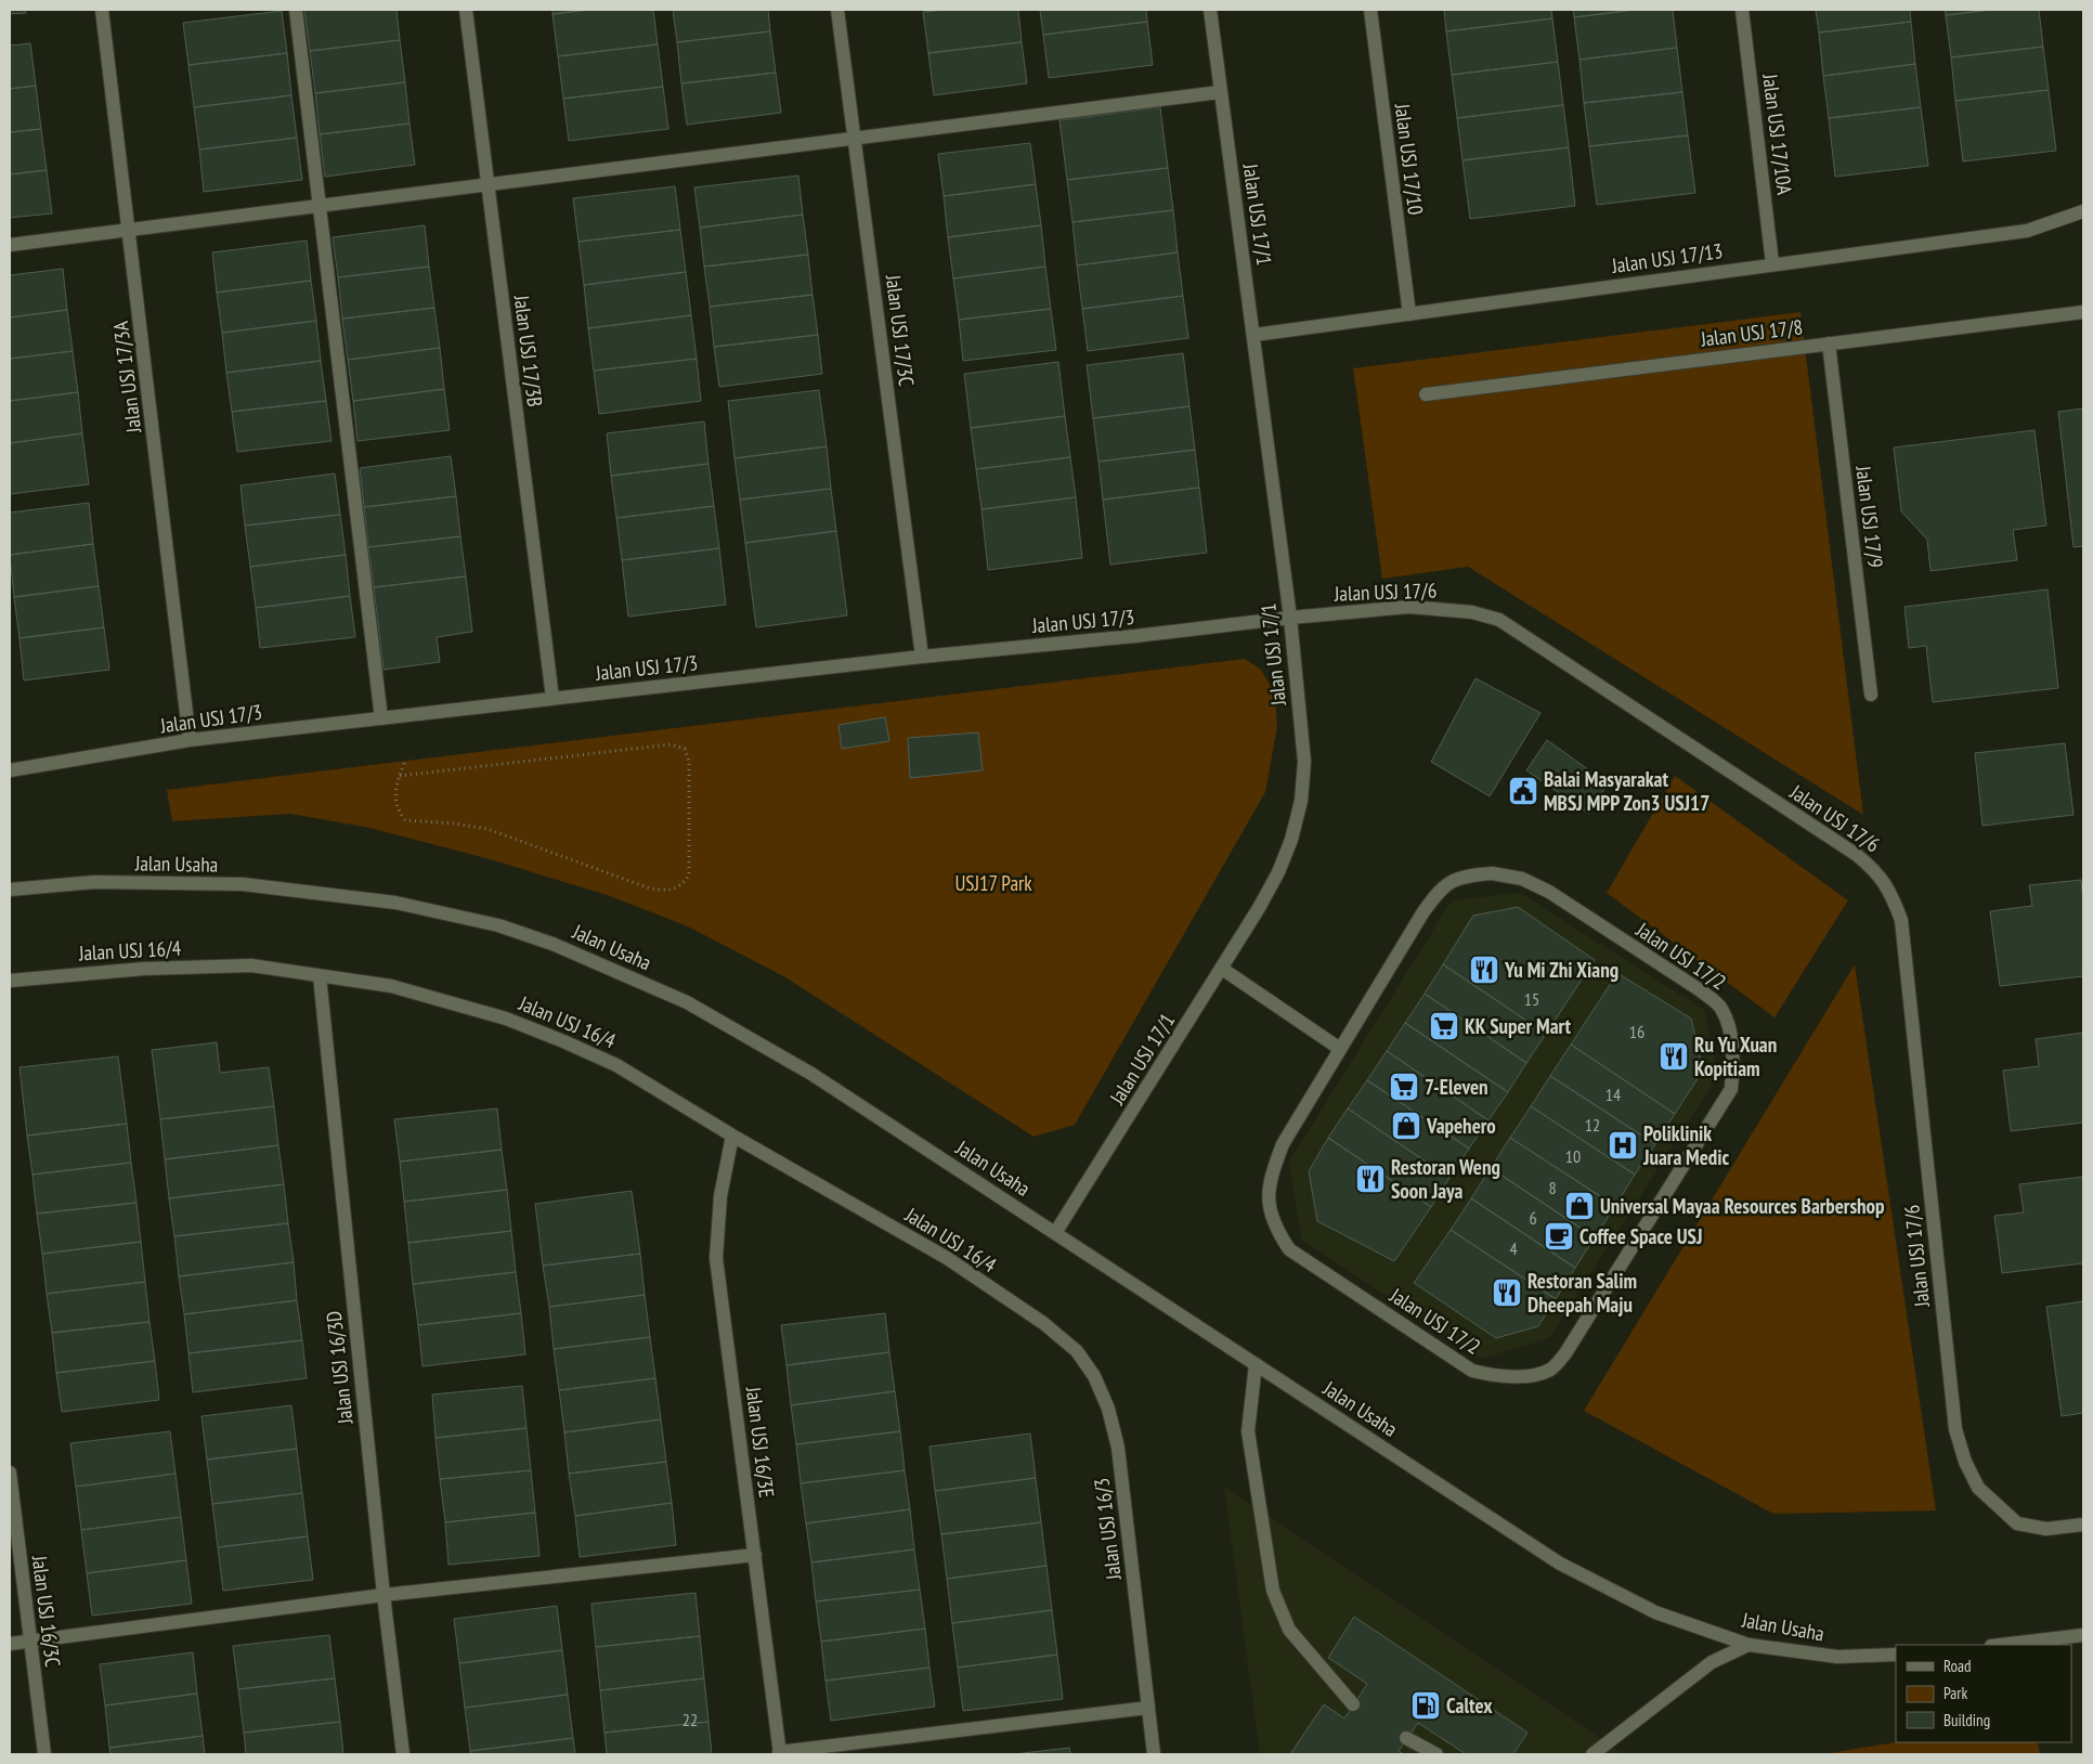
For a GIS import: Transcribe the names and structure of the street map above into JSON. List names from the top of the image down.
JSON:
{
  "streets": {
    "street": [
      "Jalan USJ 17/10A",
      "Jalan USJ 17/10",
      "Jalan USJ 17/1",
      "Jalan USJ 17/13",
      "Jalan USJ 17/3C",
      "Jalan USJ 17/8",
      "Jalan USJ 17/3B",
      "Jalan USJ 17/3A",
      "Jalan USJ 17/9",
      "Jalan USJ 17/6",
      "Jalan USJ 17/3",
      "Jalan Usaha",
      "Jalan USJ 16/4",
      "Jalan USJ 17/2",
      "Jalan USJ 16/3D",
      "Jalan USJ 16/3E",
      "Jalan USJ 16/3",
      "Jalan USJ 16/3C"
    ]
  },
  "crossings": [
    ["Jalan USJ 17/10A", "Jalan USJ 17/13"],
    ["Jalan USJ 17/10", "Jalan USJ 17/13"],
    ["Jalan USJ 17/1", "Jalan USJ 17/13"],
    ["Jalan USJ 17/1", "Jalan USJ 17/6"],
    ["Jalan USJ 17/1", "Jalan USJ 17/3"],
    ["Jalan USJ 17/1", "Jalan Usaha"],
    ["Jalan USJ 17/3C", "Jalan USJ 17/3"],
    ["Jalan USJ 17/8", "Jalan USJ 17/9"],
    ["Jalan USJ 17/3B", "Jalan USJ 17/3"],
    ["Jalan USJ 17/3A", "Jalan USJ 17/3"],
    ["Jalan USJ 17/6", "Jalan USJ 17/3"],
    ["Jalan USJ 16/4", "Jalan USJ 16/3D"],
    ["Jalan USJ 16/4", "Jalan USJ 16/3E"],
    ["Jalan USJ 16/4", "Jalan USJ 16/3"]
  ],
  "parks": ["USJ17 Park"],
  "places": {
    "public building": ["Balai Masyarakat MBSJ MPP Zon3 USJ17"],
    "restaurant": [
      "Yu Mi Zhi Xiang",
      "Ru Yu Xuan Kopitiam",
      "Restoran Weng Soon Jaya",
      "Restoran Salim Dheepah Maju"
    ],
    "supermarket": ["KK Super Mart", "7-Eleven"],
    "shop": ["Vapehero", "Universal Mayaa Resources Barbershop"],
    "hospital": ["Poliklinik Juara Medic"],
    "cafe": ["Coffee Space USJ"],
    "fuel station": ["Caltex"]
  },
  "house_numbers": [
    "15",
    "16",
    "14",
    "12",
    "10",
    "8",
    "6",
    "4",
    "22"
  ],
  "legend": ["Road", "Park", "Building"]
}
